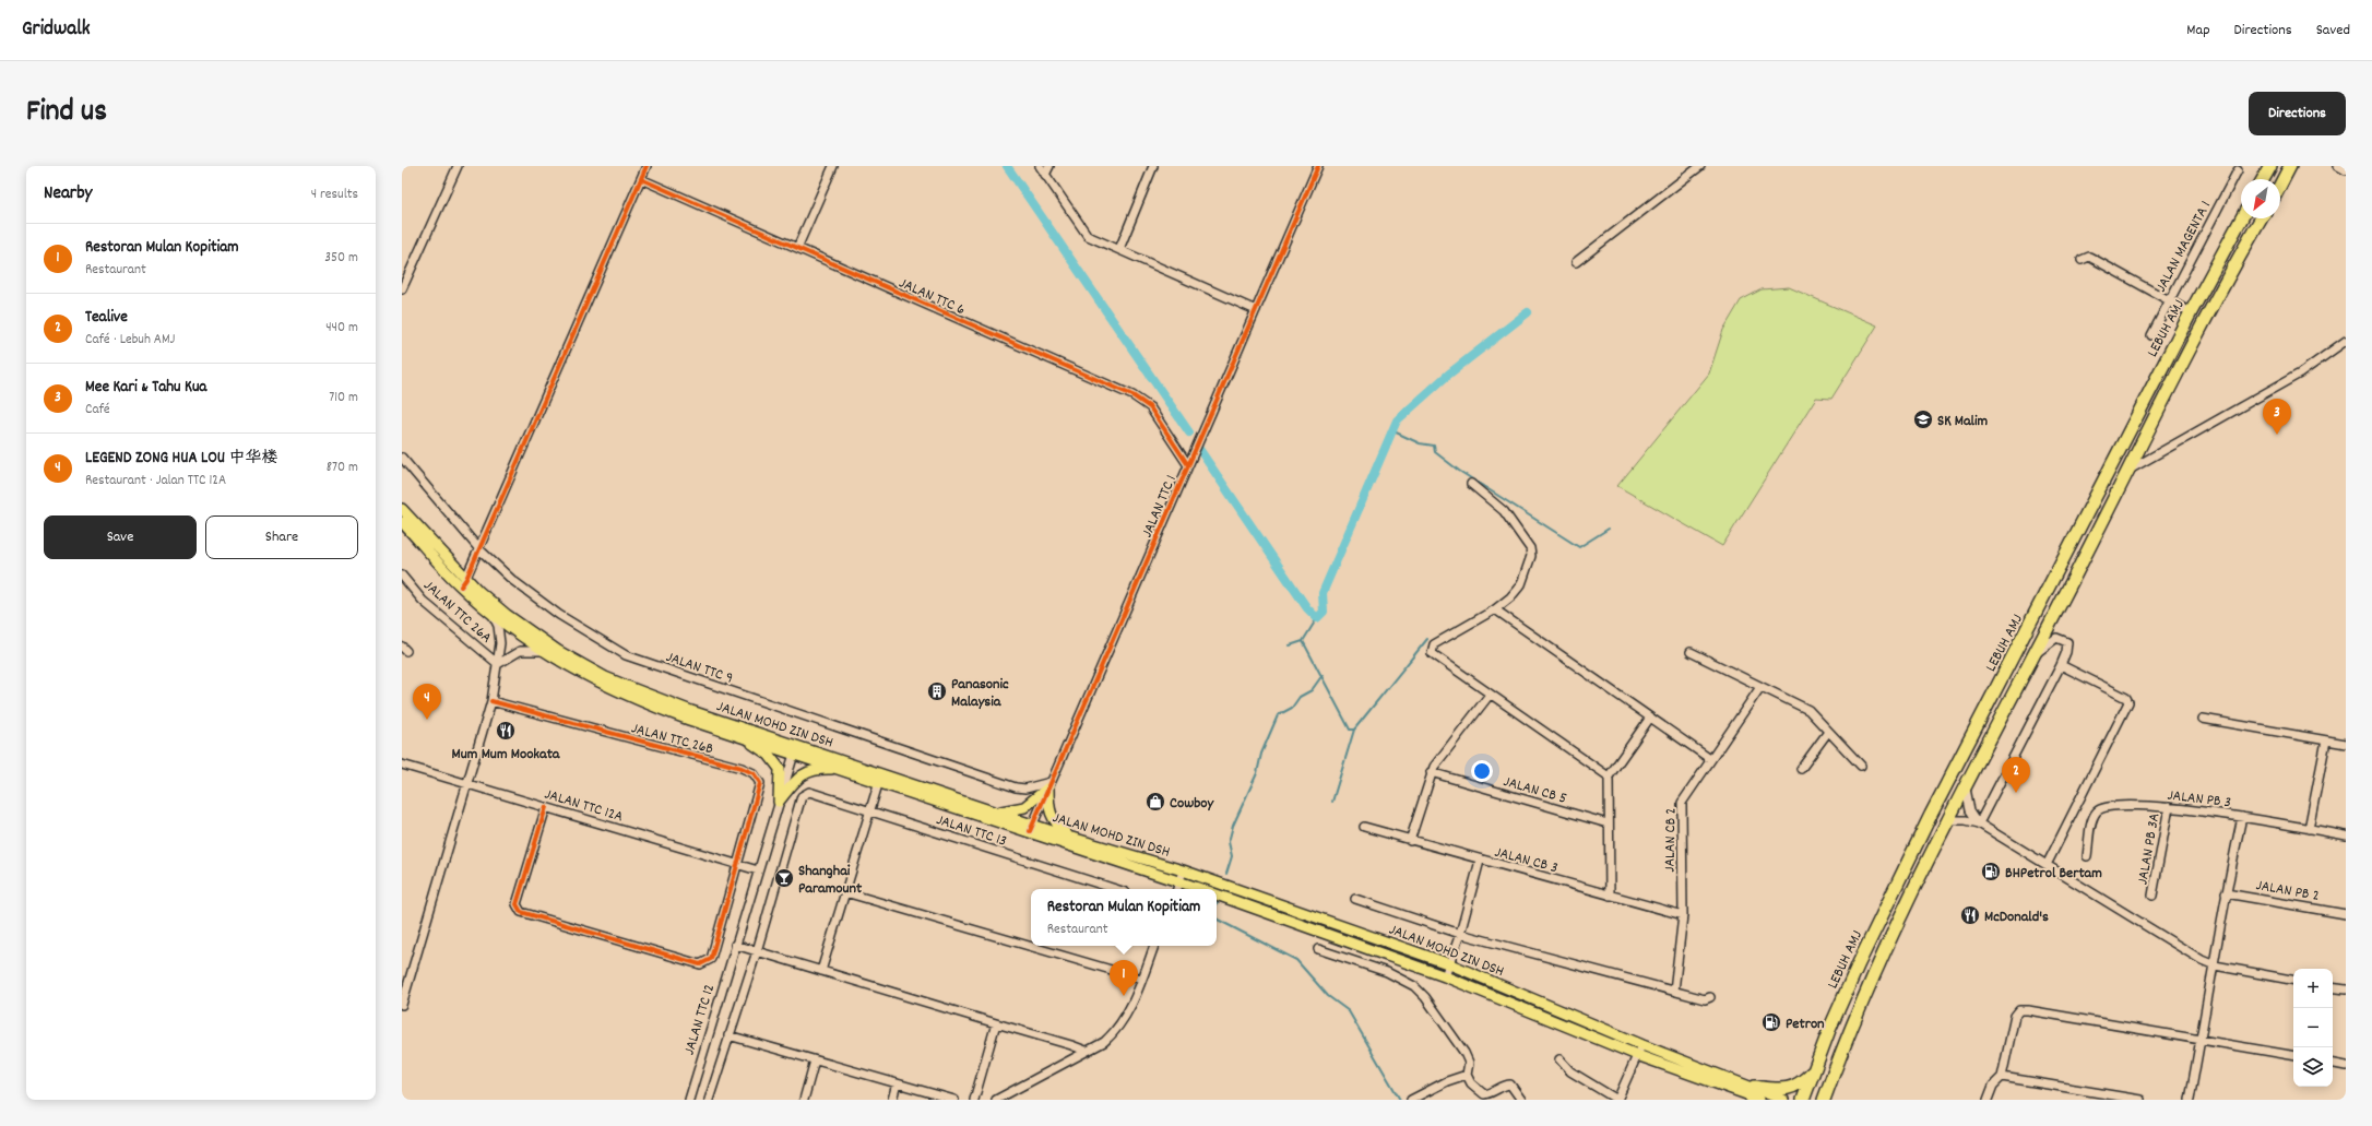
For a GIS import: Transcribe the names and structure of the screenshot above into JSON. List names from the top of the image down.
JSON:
{
  "streets": {
    "highway": ["LEBUH AMJ"],
    "main road": ["JALAN MOHD ZIN DSH"],
    "street": [
      "JALAN MAGENTA 1",
      "JALAN TTC 6",
      "JALAN TTC 1",
      "JALAN TTC 26A",
      "JALAN TTC 9",
      "JALAN TTC 26B",
      "JALAN CB 5",
      "JALAN PB 3",
      "JALAN TTC 12A",
      "JALAN TTC 13",
      "JALAN CB 2",
      "JALAN PB 3A",
      "JALAN CB 3",
      "JALAN PB 2",
      "JALAN TTC 12"
    ]
  },
  "crossings": [
    ["JALAN TTC 6", "JALAN TTC 1"],
    ["JALAN TTC 1", "JALAN TTC 9"],
    ["JALAN TTC 1", "JALAN MOHD ZIN DSH"],
    ["JALAN MOHD ZIN DSH", "JALAN TTC 12"],
    ["JALAN TTC 26B", "JALAN TTC 12A"],
    ["JALAN PB 3", "JALAN PB 3A"],
    ["JALAN TTC 12A", "JALAN TTC 12"],
    ["JALAN CB 2", "JALAN CB 3"]
  ],
  "places": {
    "school or university": ["SK Malim"],
    "building": ["Panasonic Malaysia"],
    "restaurant": ["Mum Mum Mookata", "McDonald's"],
    "shop": ["Cowboy"],
    "fuel station": ["BHPetrol Bertam", "Petron"],
    "bar": ["Shanghai Paramount"]
  },
  "north": "bottom left",
  "page": {
    "header": "Gridwalk",
    "nav": ["Map", "Directions", "Saved"],
    "title": "Find us",
    "buttons": [
      "Directions",
      ["Save", "Share"]
    ],
    "heading": ["Nearby", "4 results"],
    "list": [
      {
        "mark": "1",
        "name": "Restoran Mulan Kopitiam",
        "note": "Restaurant",
        "value": "350 m"
      },
      {
        "mark": "2",
        "name": "Tealive",
        "note": "Café · Lebuh AMJ",
        "value": "440 m"
      },
      {
        "mark": "3",
        "name": "Mee Kari & Tahu Kua",
        "note": "Café",
        "value": "710 m"
      },
      {
        "mark": "4",
        "name": "LEGEND ZONG HUA LOU 中华楼",
        "note": "Restaurant · Jalan TTC 12A",
        "value": "870 m"
      }
    ],
    "pins": [
      "3",
      "4",
      "2",
      "1"
    ],
    "popup": ["Restoran Mulan Kopitiam", "Restaurant"],
    "map_buttons": ["+", "−"]
  }
}
